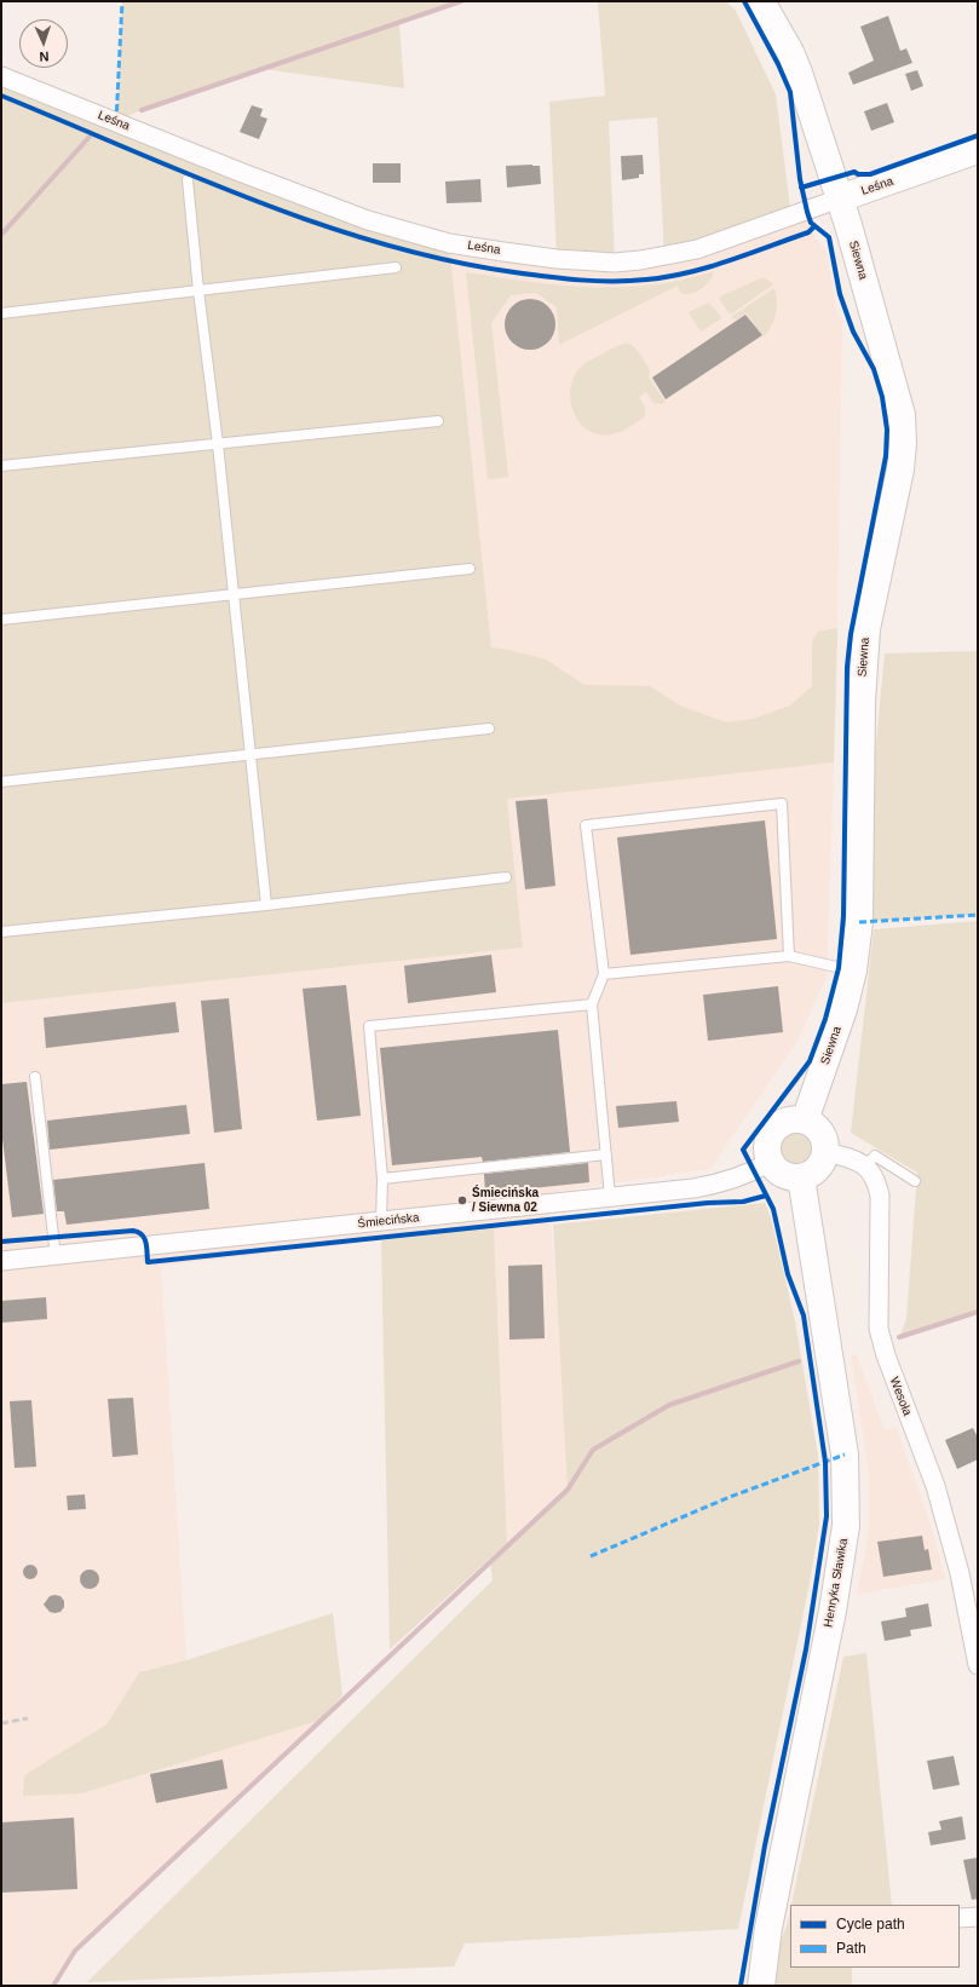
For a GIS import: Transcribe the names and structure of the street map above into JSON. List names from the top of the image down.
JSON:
{
  "streets": {
    "main road": ["Leśna", "Siewna", "Henryka Sławika"],
    "street": ["Śmiecińska", "Wesoła"]
  },
  "crossings": [
    ["Leśna", "Siewna"],
    ["Siewna", "Śmiecińska"],
    ["Siewna", "Henryka Sławika"],
    ["Śmiecińska", "Henryka Sławika"]
  ],
  "places": ["Śmiecińska / Siewna 02"],
  "legend": ["Cycle path", "Path"],
  "north": "bottom"
}
